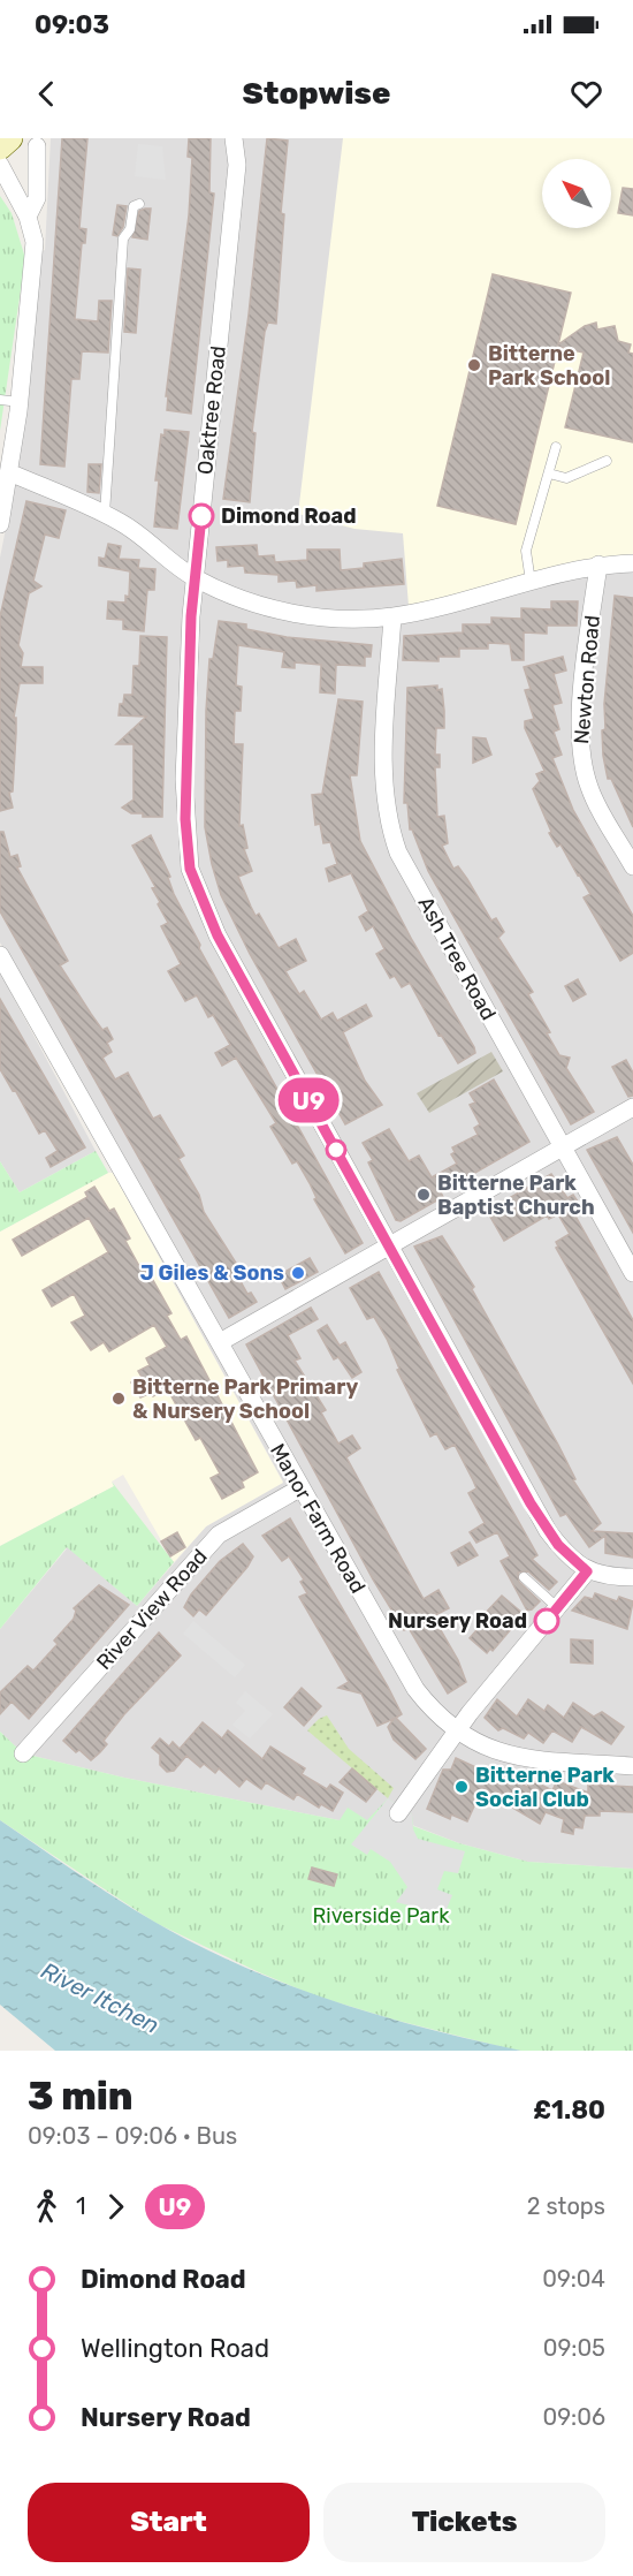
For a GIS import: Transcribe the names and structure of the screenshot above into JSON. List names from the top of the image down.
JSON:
{
  "streets": {
    "street": [
      "Oaktree Road",
      "Newton Road",
      "Ash Tree Road",
      "Manor Farm Road",
      "River View Road"
    ]
  },
  "crossings": [
    ["Manor Farm Road", "River View Road"]
  ],
  "water": ["River Itchen"],
  "parks": ["Riverside Park"],
  "places": [
    "Bitterne Park School",
    "Dimond Road",
    "Bitterne Park Baptist Church",
    "J Giles & Sons",
    "Bitterne Park Primary & Nursery School",
    "Nursery Road",
    "Bitterne Park Social Club"
  ],
  "lines": ["bus line U9"],
  "north": "top left",
  "page": {
    "status": "09:03",
    "header": "Stopwise",
    "on_map": "U9",
    "heading": ["3 min", "09:03 – 09:06 · Bus", "£1.80"],
    "legs": ["1", "U9", "2 stops"],
    "list": [
      {
        "name": "Dimond Road",
        "value": "09:04"
      },
      {
        "name": "Wellington Road",
        "value": "09:05"
      },
      {
        "name": "Nursery Road",
        "value": "09:06"
      }
    ],
    "buttons": ["Start", "Tickets"]
  }
}
